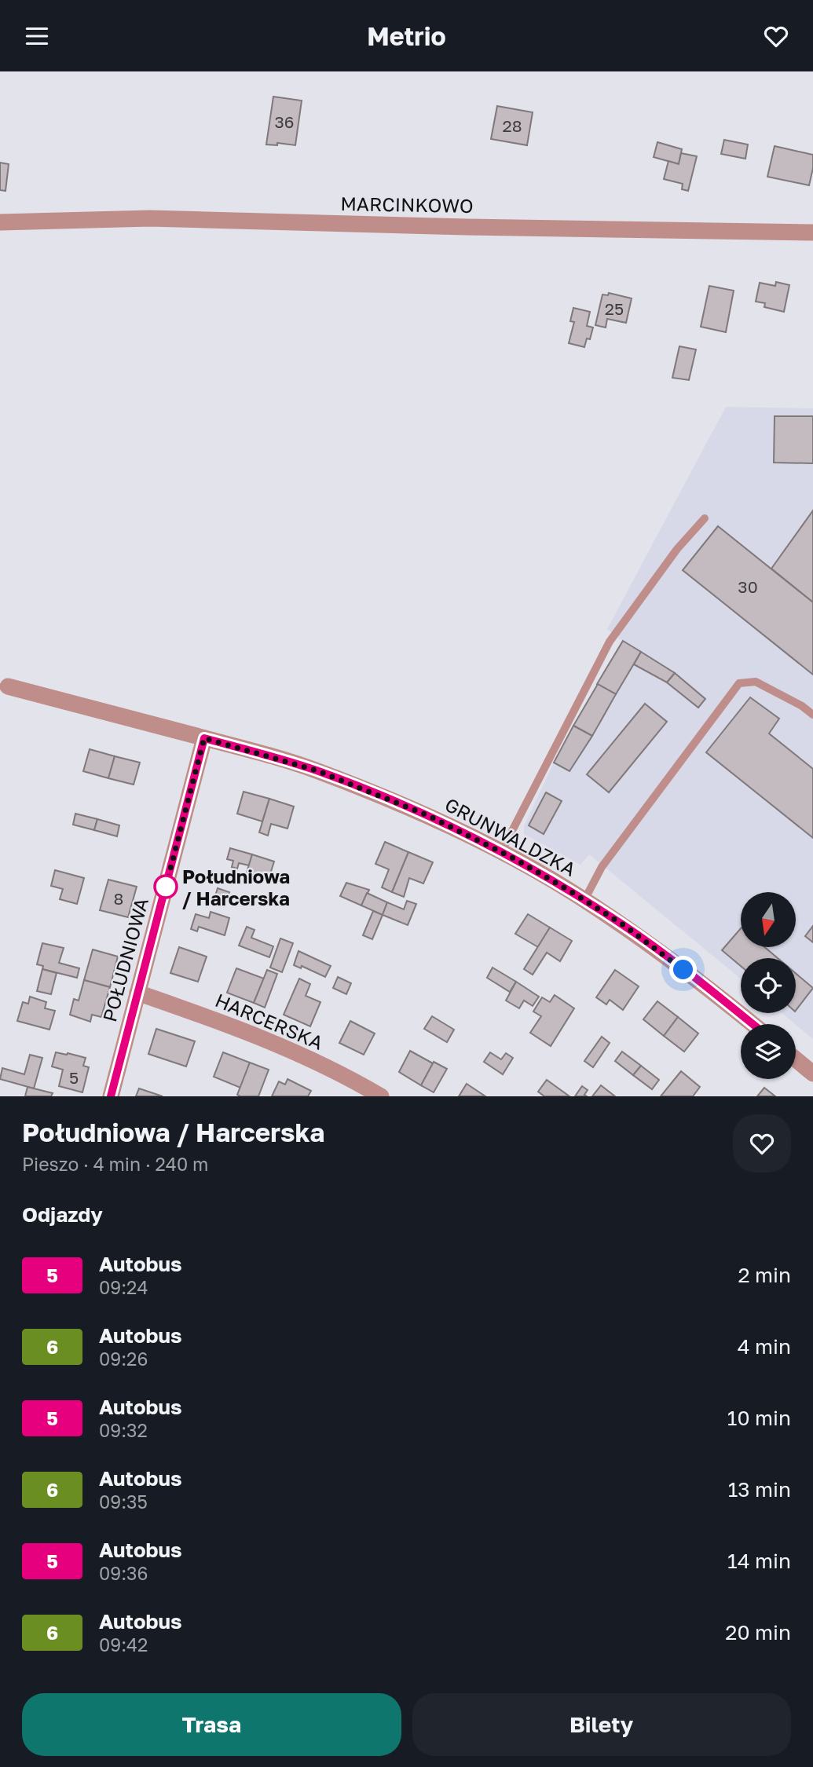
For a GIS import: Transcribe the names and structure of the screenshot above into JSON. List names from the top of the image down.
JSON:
{
  "streets": {
    "street": [
      "MARCINKOWO",
      "GRUNWALDZKA",
      "POŁUDNIOWA",
      "HARCERSKA"
    ]
  },
  "crossings": [
    ["GRUNWALDZKA", "POŁUDNIOWA"],
    ["POŁUDNIOWA", "HARCERSKA"]
  ],
  "places": ["Południowa / Harcerska"],
  "lines": ["bus line 5"],
  "house_numbers": [
    "36",
    "28",
    "25",
    "30",
    "8",
    "5"
  ],
  "north": "bottom",
  "page": {
    "header": "Metrio",
    "heading": [
      ["Południowa / Harcerska", "Pieszo · 4 min · 240 m"],
      "Odjazdy"
    ],
    "list": [
      {
        "mark": "5",
        "name": "Autobus",
        "note": "09:24",
        "value": "2 min"
      },
      {
        "mark": "6",
        "name": "Autobus",
        "note": "09:26",
        "value": "4 min"
      },
      {
        "mark": "5",
        "name": "Autobus",
        "note": "09:32",
        "value": "10 min"
      },
      {
        "mark": "6",
        "name": "Autobus",
        "note": "09:35",
        "value": "13 min"
      },
      {
        "mark": "5",
        "name": "Autobus",
        "note": "09:36",
        "value": "14 min"
      },
      {
        "mark": "6",
        "name": "Autobus",
        "note": "09:42",
        "value": "20 min"
      }
    ],
    "buttons": ["Trasa", "Bilety"]
  }
}
